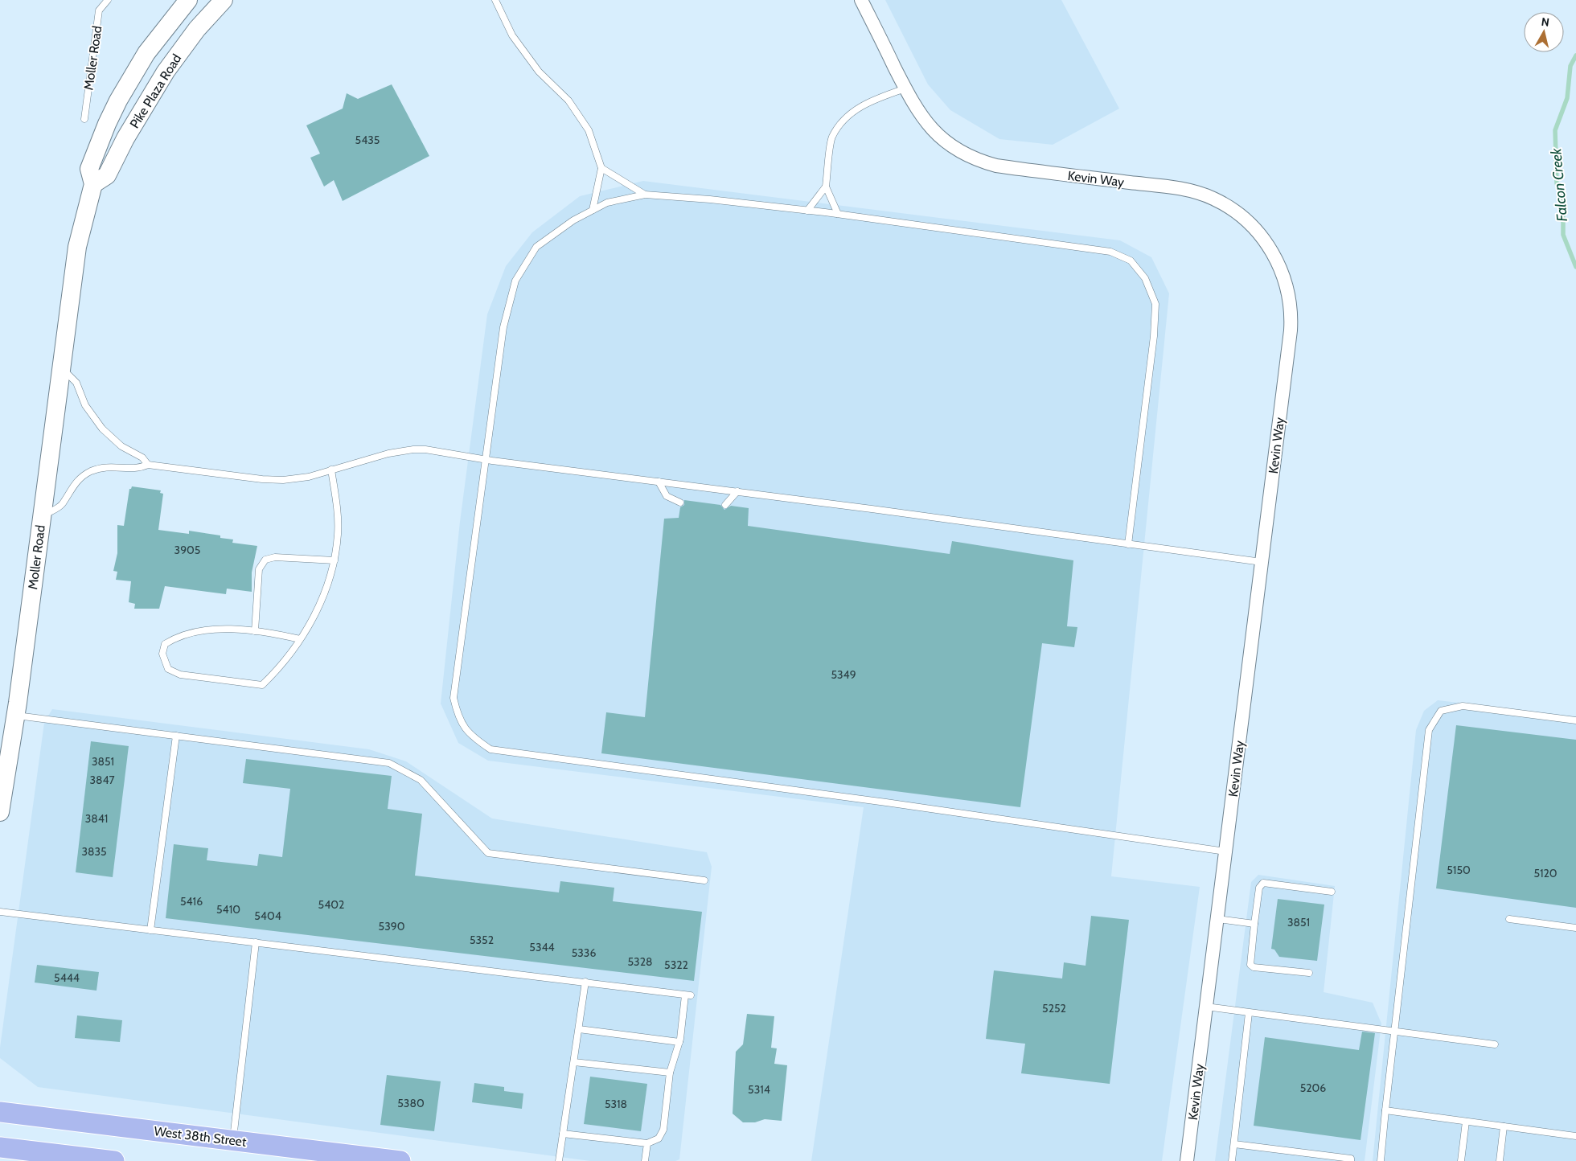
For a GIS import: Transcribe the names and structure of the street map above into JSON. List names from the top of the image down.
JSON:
{
  "streets": {
    "main road": ["Moller Road", "Pike Plaza Road", "West 38th Street"],
    "street": ["Kevin Way"]
  },
  "crossings": [
    ["Moller Road", "Pike Plaza Road"]
  ],
  "water": ["Falcon Creek"],
  "house_numbers": [
    "5435",
    "3905",
    "5349",
    "3851",
    "3847",
    "3841",
    "3835",
    "5150",
    "5120",
    "5416",
    "5402",
    "5410",
    "5404",
    "3851",
    "5390",
    "5352",
    "5344",
    "5336",
    "5328",
    "5322",
    "5444",
    "5252",
    "5206",
    "5314",
    "5380",
    "5318"
  ],
  "north": "top"
}
